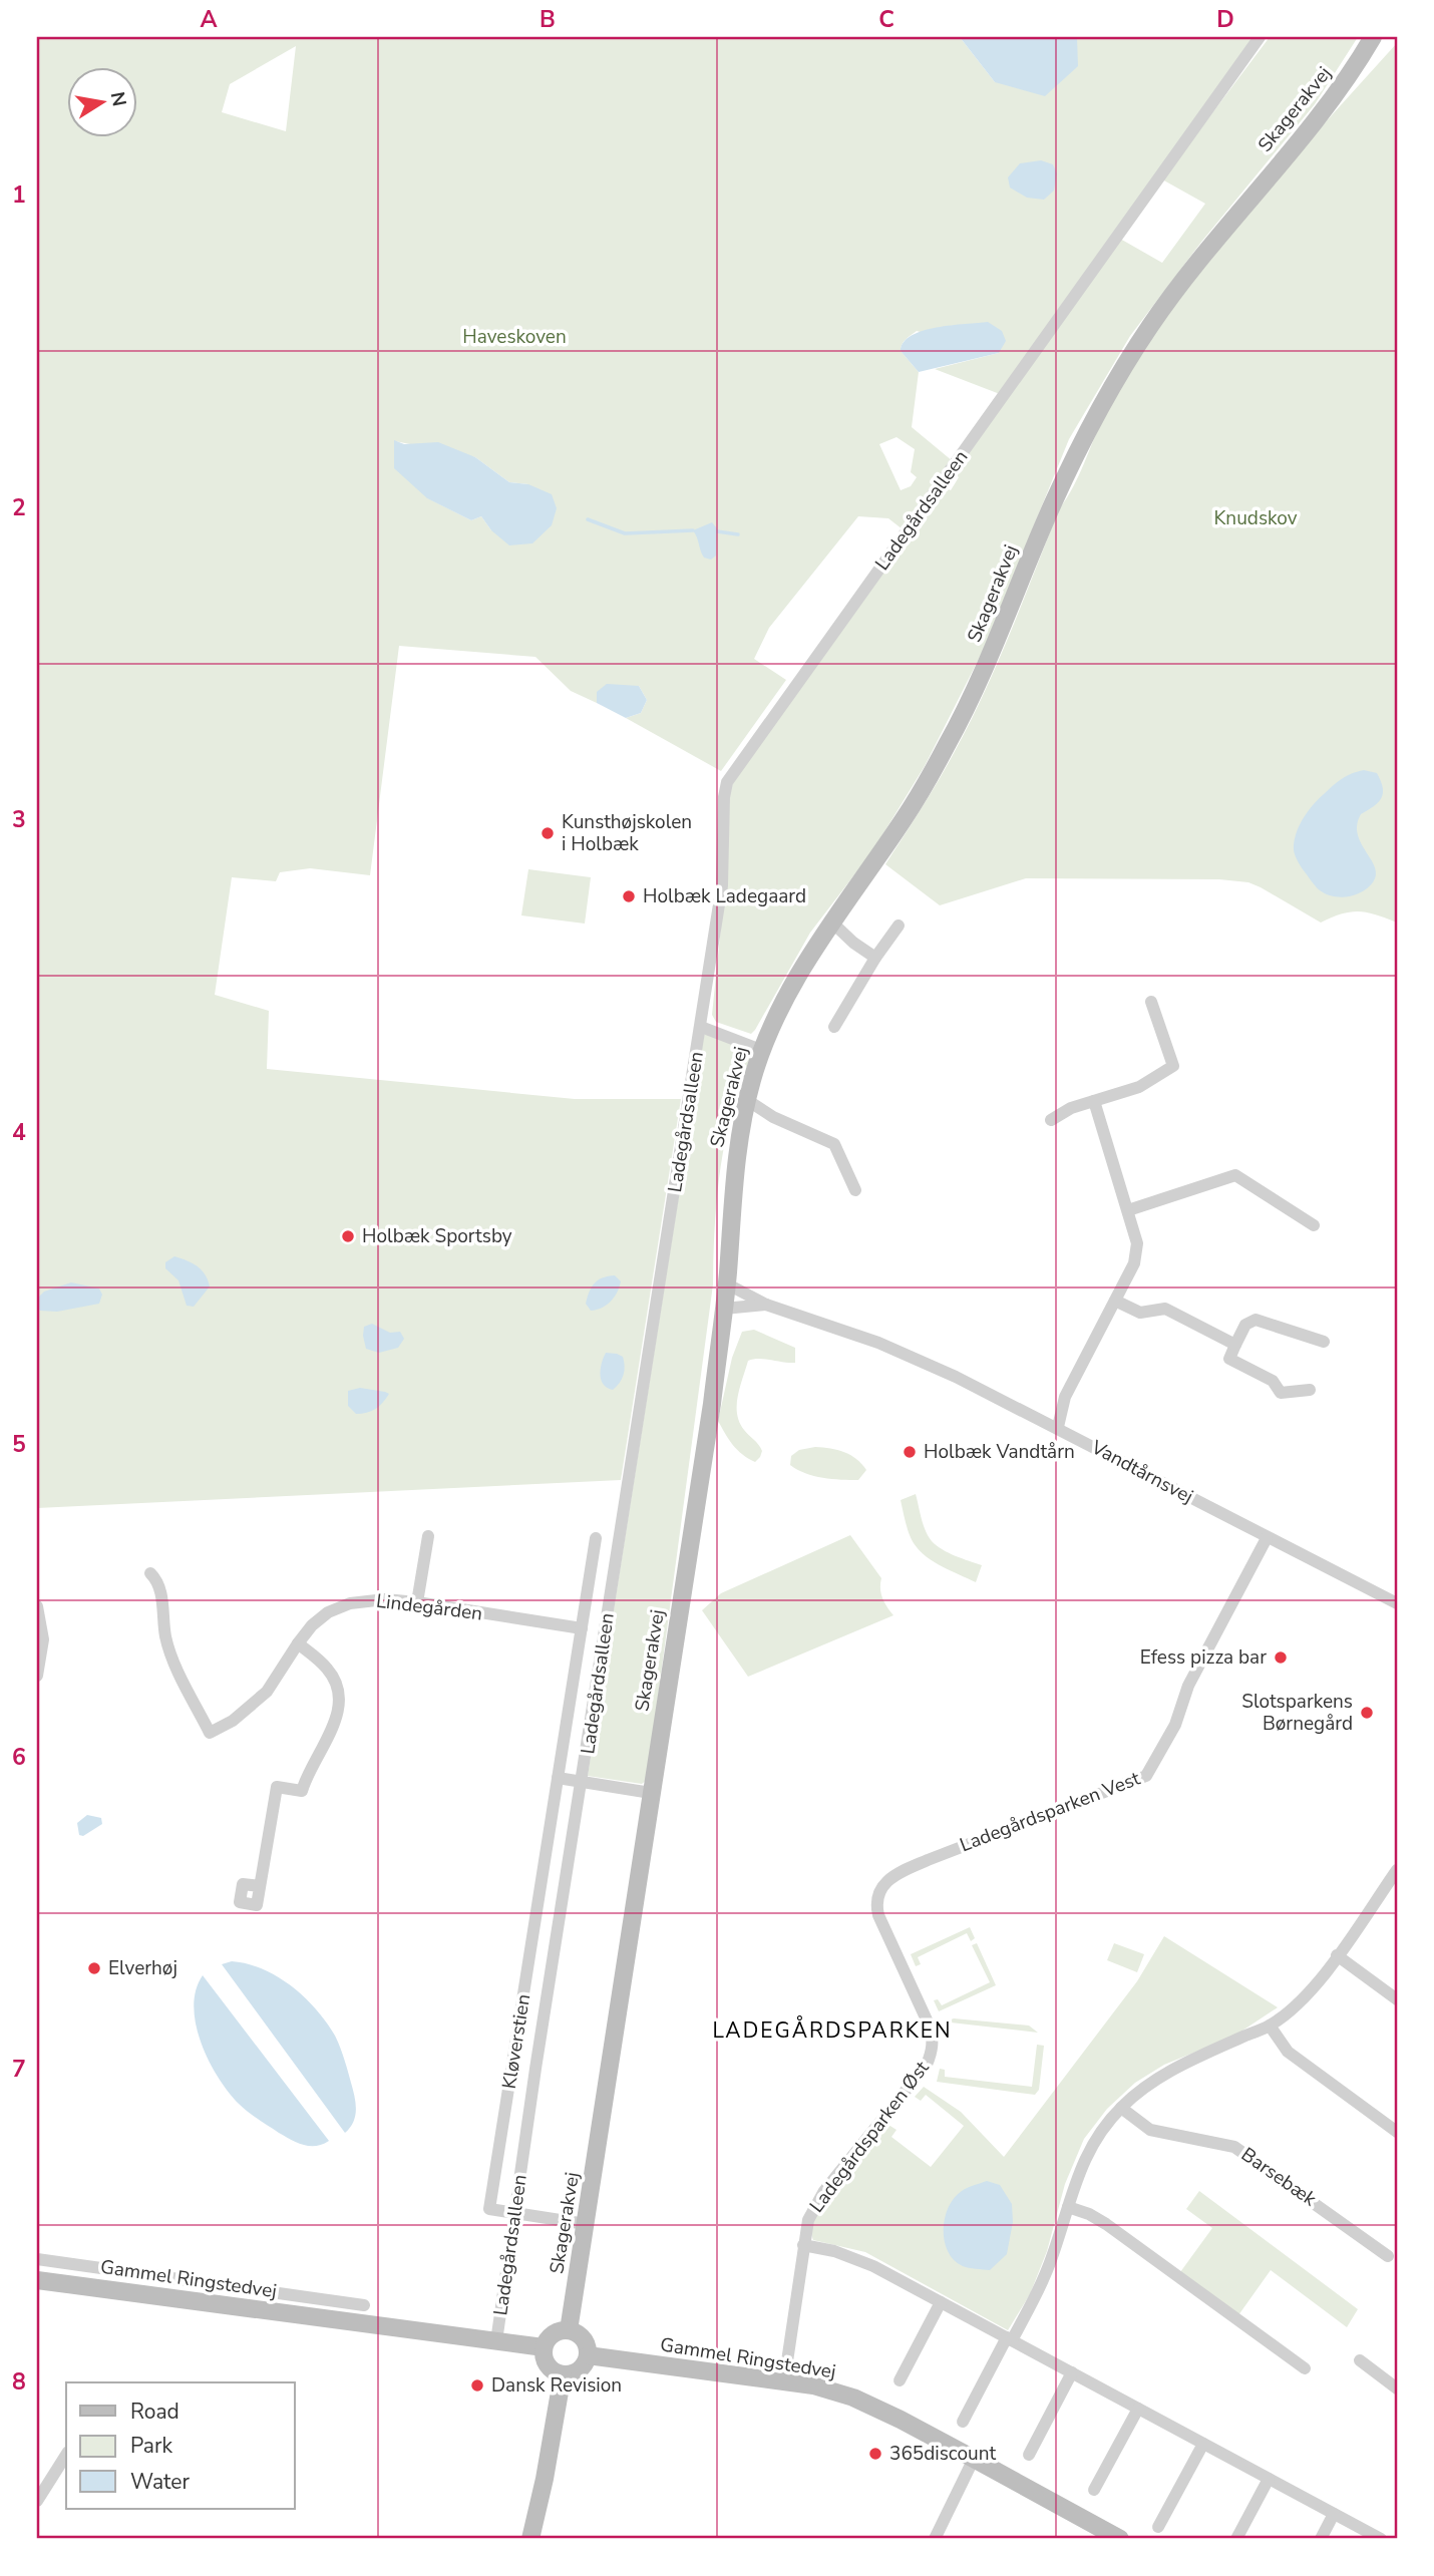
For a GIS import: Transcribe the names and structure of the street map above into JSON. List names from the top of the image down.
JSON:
{
  "streets": {
    "street": [
      "Skagerakvej",
      "Ladegårdsalleen",
      "Vandtårnsvej",
      "Lindegården",
      "Ladegårdsparken Vest",
      "Kløverstien",
      "Ladegårdsparken Øst",
      "Barsebæk",
      "Gammel Ringstedvej"
    ]
  },
  "crossings": [
    ["Skagerakvej", "Ladegårdsalleen"],
    ["Skagerakvej", "Vandtårnsvej"],
    ["Skagerakvej", "Kløverstien"],
    ["Skagerakvej", "Gammel Ringstedvej"],
    ["Ladegårdsalleen", "Kløverstien"],
    ["Ladegårdsalleen", "Gammel Ringstedvej"],
    ["Vandtårnsvej", "Ladegårdsparken Vest"],
    ["Lindegården", "Kløverstien"],
    ["Ladegårdsparken Vest", "Ladegårdsparken Øst"],
    ["Ladegårdsparken Øst", "Gammel Ringstedvej"]
  ],
  "districts": ["LADEGÅRDSPARKEN"],
  "parks": ["Haveskoven", "Knudskov"],
  "places": [
    "Kunsthøjskolen i Holbæk",
    "Holbæk Ladegaard",
    "Holbæk Sportsby",
    "Holbæk Vandtårn",
    "Efess pizza bar",
    "Slotsparkens Børnegård",
    "Elverhøj",
    "Dansk Revision",
    "365discount"
  ],
  "legend": ["Road", "Park", "Water"],
  "north": "right",
  "grid": {
    "columns": [
      "A",
      "B",
      "C",
      "D"
    ],
    "rows": [
      "1",
      "2",
      "3",
      "4",
      "5",
      "6",
      "7",
      "8"
    ]
  }
}
